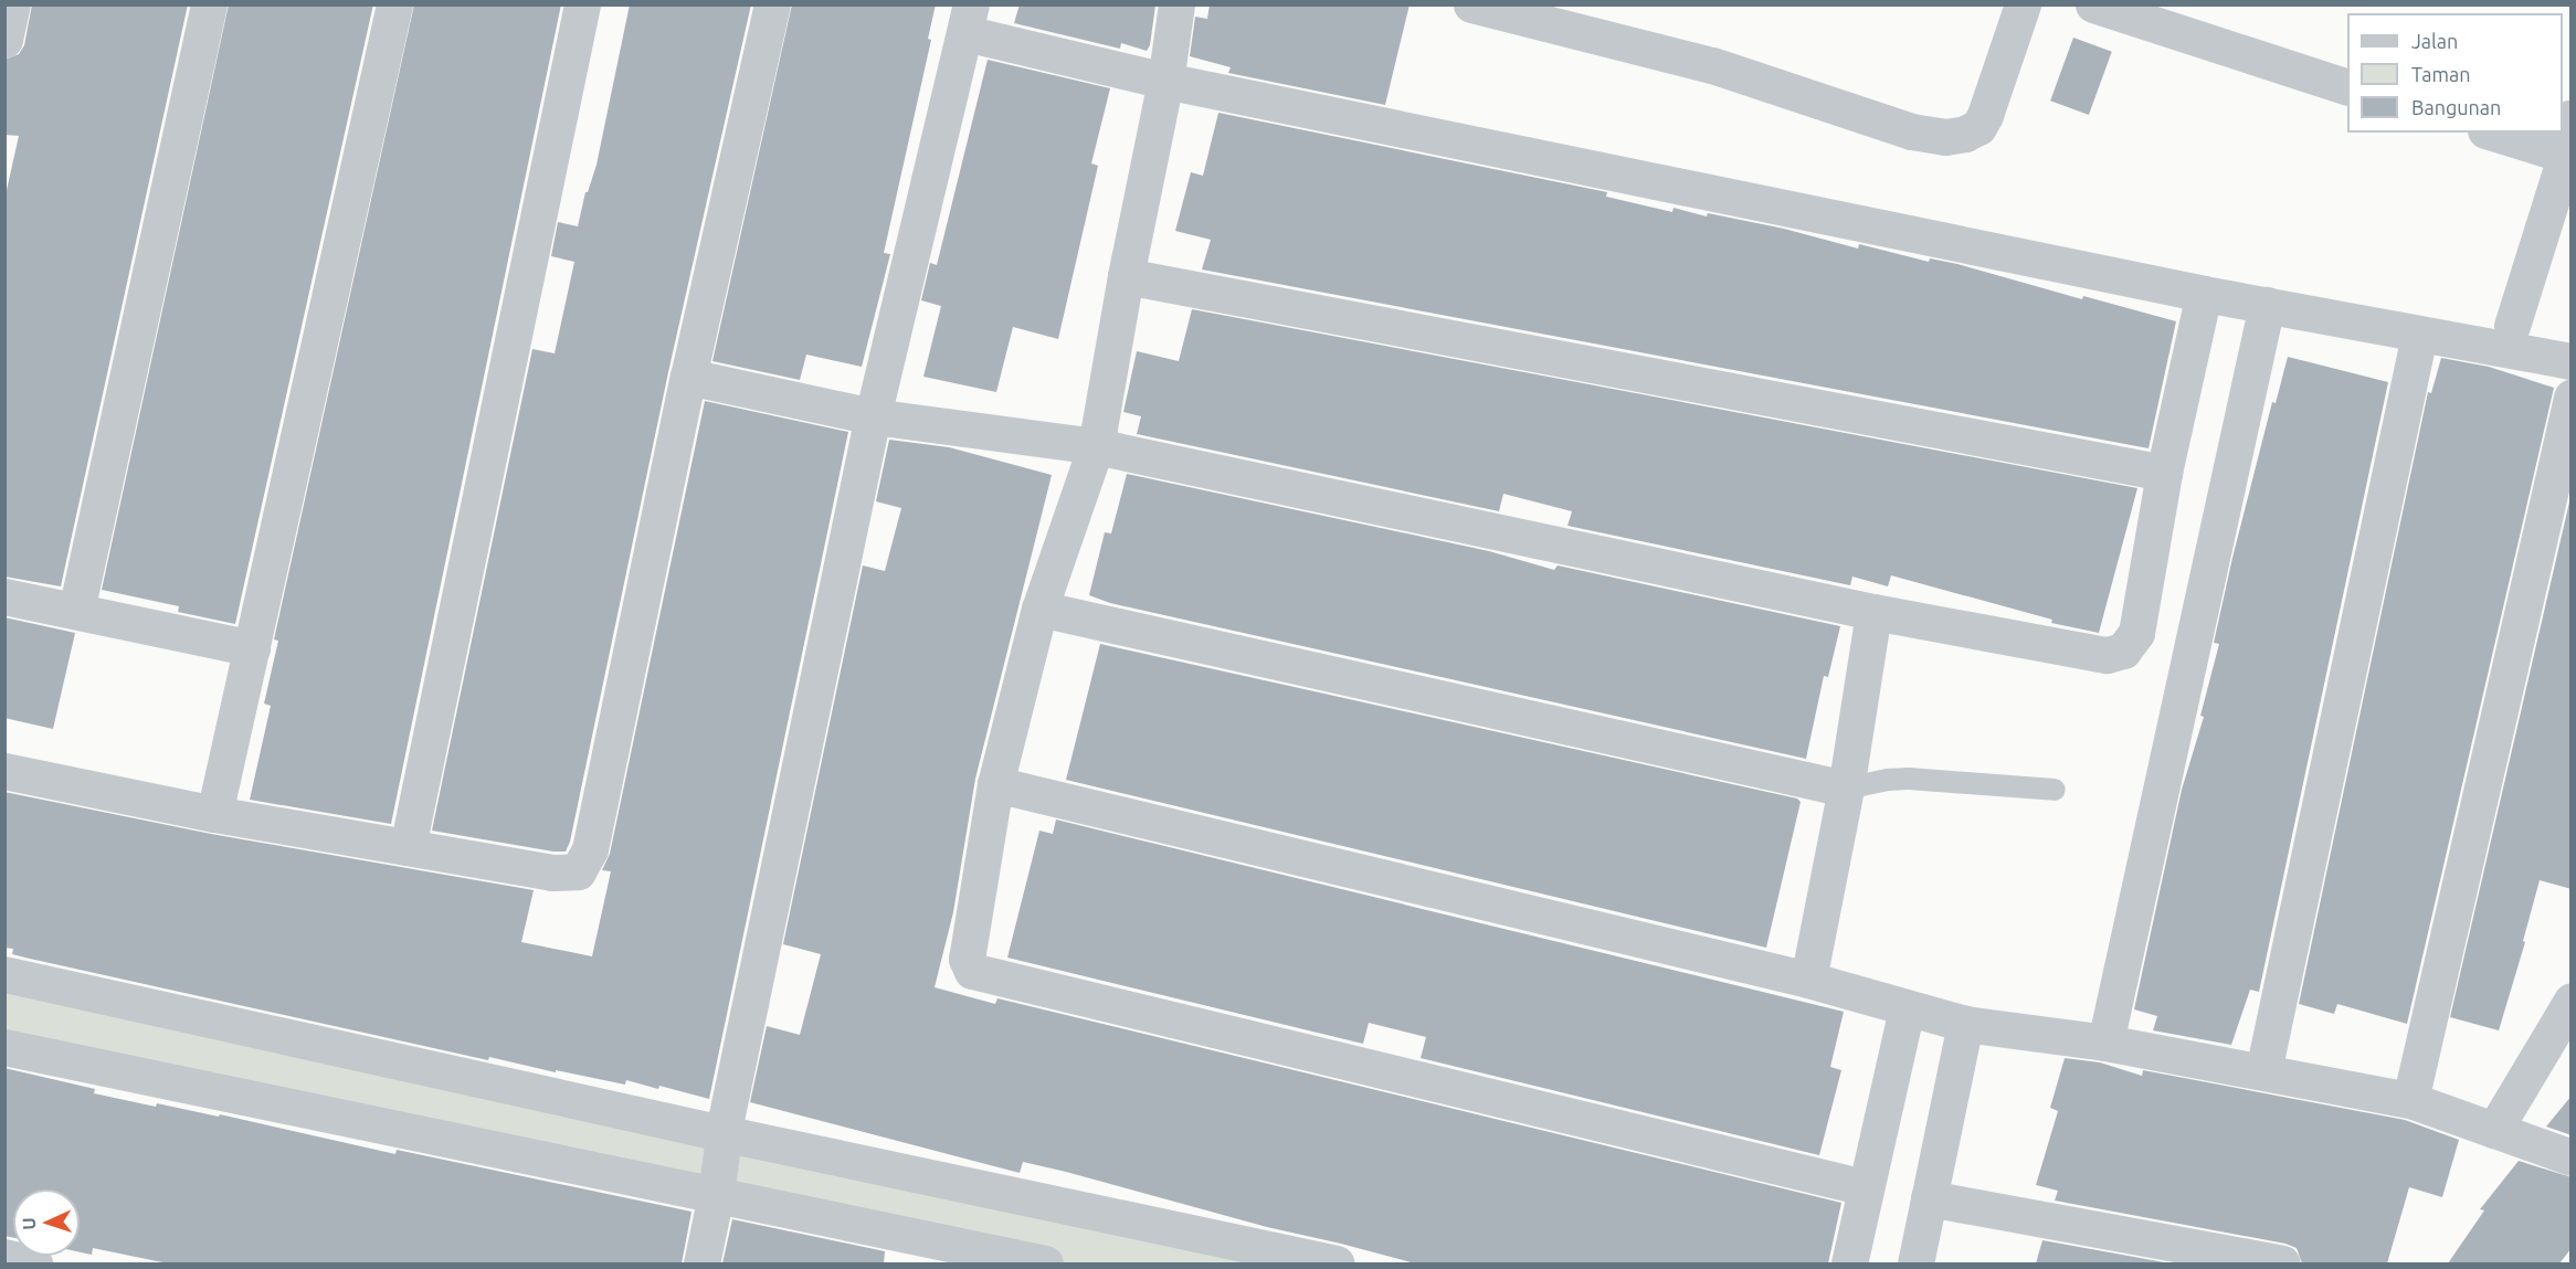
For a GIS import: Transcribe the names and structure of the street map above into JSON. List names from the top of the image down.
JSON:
{
  "legend": ["Jalan", "Taman", "Bangunan"],
  "north": "left"
}
